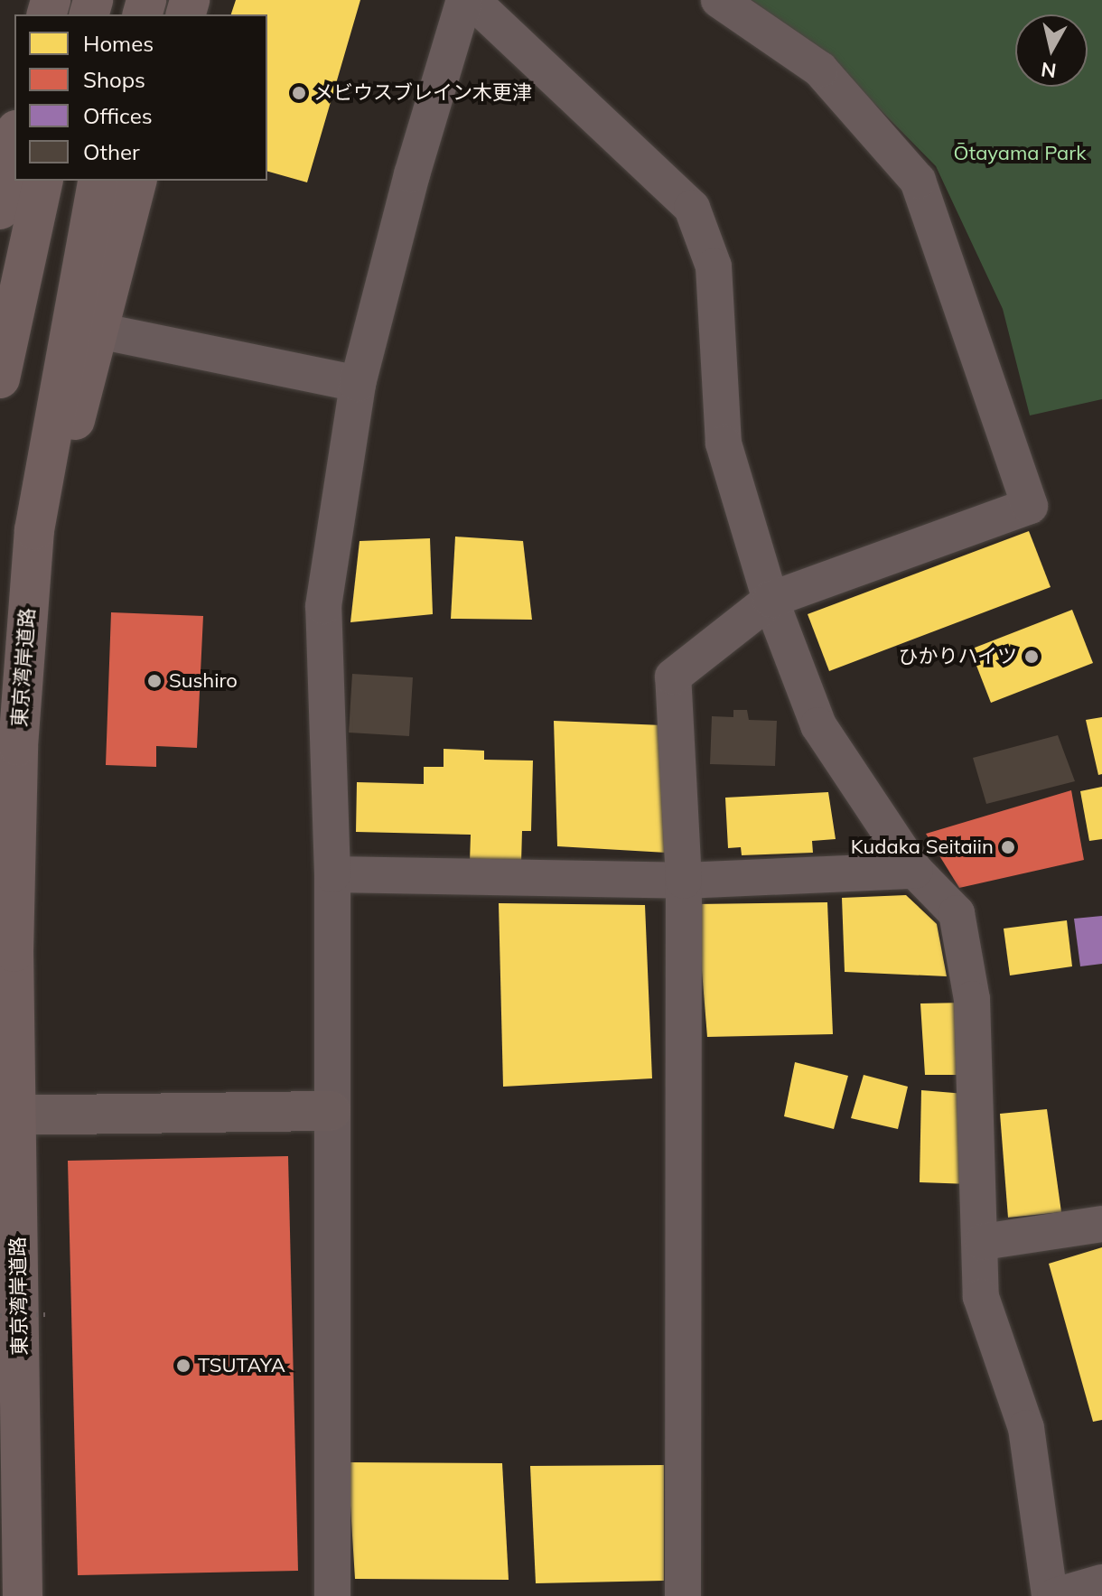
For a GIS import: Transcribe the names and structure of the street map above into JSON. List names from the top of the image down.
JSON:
{
  "streets": {
    "highway": ["東京湾岸道路"]
  },
  "parks": ["Ōtayama Park"],
  "places": [
    "メビウスブレイン木更津",
    "ひかりハイツ",
    "Sushiro",
    "Kudaka Seitaiin",
    "TSUTAYA"
  ],
  "legend": [
    "Homes",
    "Shops",
    "Offices",
    "Other"
  ],
  "north": "bottom"
}
